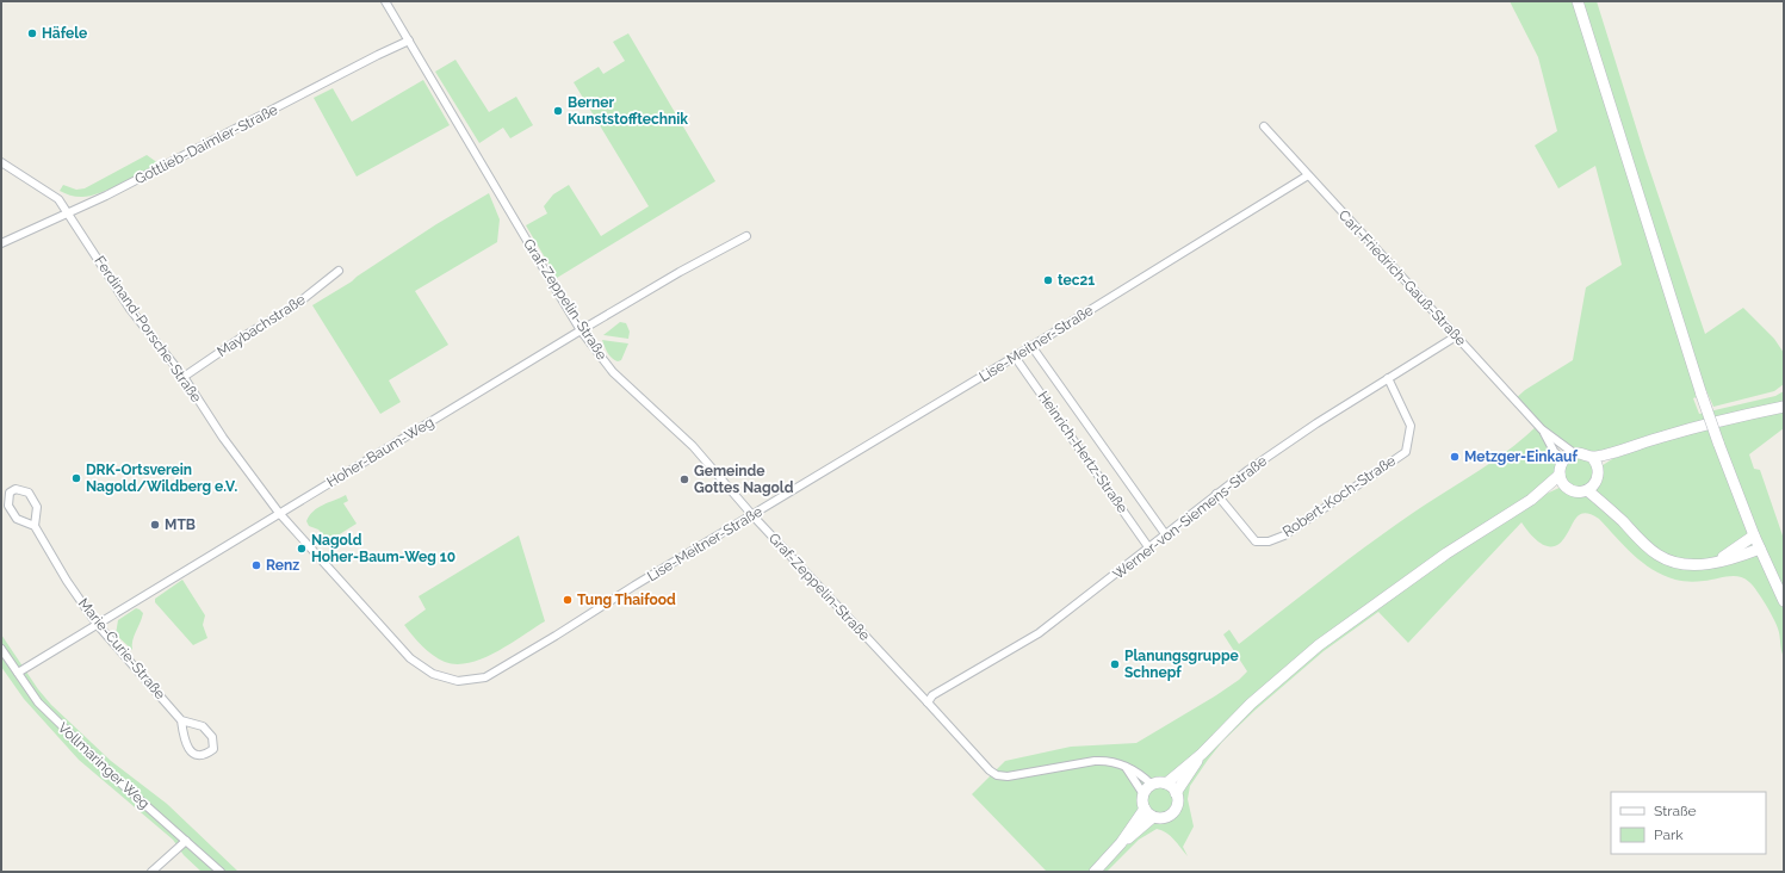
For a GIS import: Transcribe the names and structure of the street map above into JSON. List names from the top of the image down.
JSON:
{
  "streets": {
    "street": [
      "Gottlieb-Daimler-Straße",
      "Carl-Friedrich-Gauß-Straße",
      "Graf-Zeppelin-Straße",
      "Maybachstraße",
      "Ferdinand-Porsche-Straße",
      "Lise-Meitner-Straße",
      "Hoher-Baum-Weg",
      "Heinrich-Hertz-Straße",
      "Robert-Koch-Straße",
      "Werner-von-Siemens-Straße",
      "Marie-Curie-Straße",
      "Vollmaringer Weg"
    ]
  },
  "crossings": [
    ["Gottlieb-Daimler-Straße", "Graf-Zeppelin-Straße"],
    ["Gottlieb-Daimler-Straße", "Ferdinand-Porsche-Straße"],
    ["Carl-Friedrich-Gauß-Straße", "Lise-Meitner-Straße"],
    ["Carl-Friedrich-Gauß-Straße", "Werner-von-Siemens-Straße"],
    ["Graf-Zeppelin-Straße", "Lise-Meitner-Straße"],
    ["Graf-Zeppelin-Straße", "Hoher-Baum-Weg"],
    ["Graf-Zeppelin-Straße", "Werner-von-Siemens-Straße"],
    ["Maybachstraße", "Ferdinand-Porsche-Straße"],
    ["Ferdinand-Porsche-Straße", "Lise-Meitner-Straße"],
    ["Ferdinand-Porsche-Straße", "Hoher-Baum-Weg"],
    ["Lise-Meitner-Straße", "Hoher-Baum-Weg"],
    ["Lise-Meitner-Straße", "Heinrich-Hertz-Straße"],
    ["Hoher-Baum-Weg", "Marie-Curie-Straße"],
    ["Hoher-Baum-Weg", "Vollmaringer Weg"],
    ["Heinrich-Hertz-Straße", "Werner-von-Siemens-Straße"],
    ["Robert-Koch-Straße", "Werner-von-Siemens-Straße"]
  ],
  "places": [
    "Häfele",
    "Berner Kunststofftechnik",
    "tec21",
    "Metzger-Einkauf",
    "DRK-Ortsverein Nagold/Wildberg e.V.",
    "Gemeinde Gottes Nagold",
    "MTB",
    "Nagold Hoher-Baum-Weg 10",
    "Renz",
    "Tung Thaifood",
    "Planungsgruppe Schnepf"
  ],
  "legend": ["Straße", "Park"]
}
